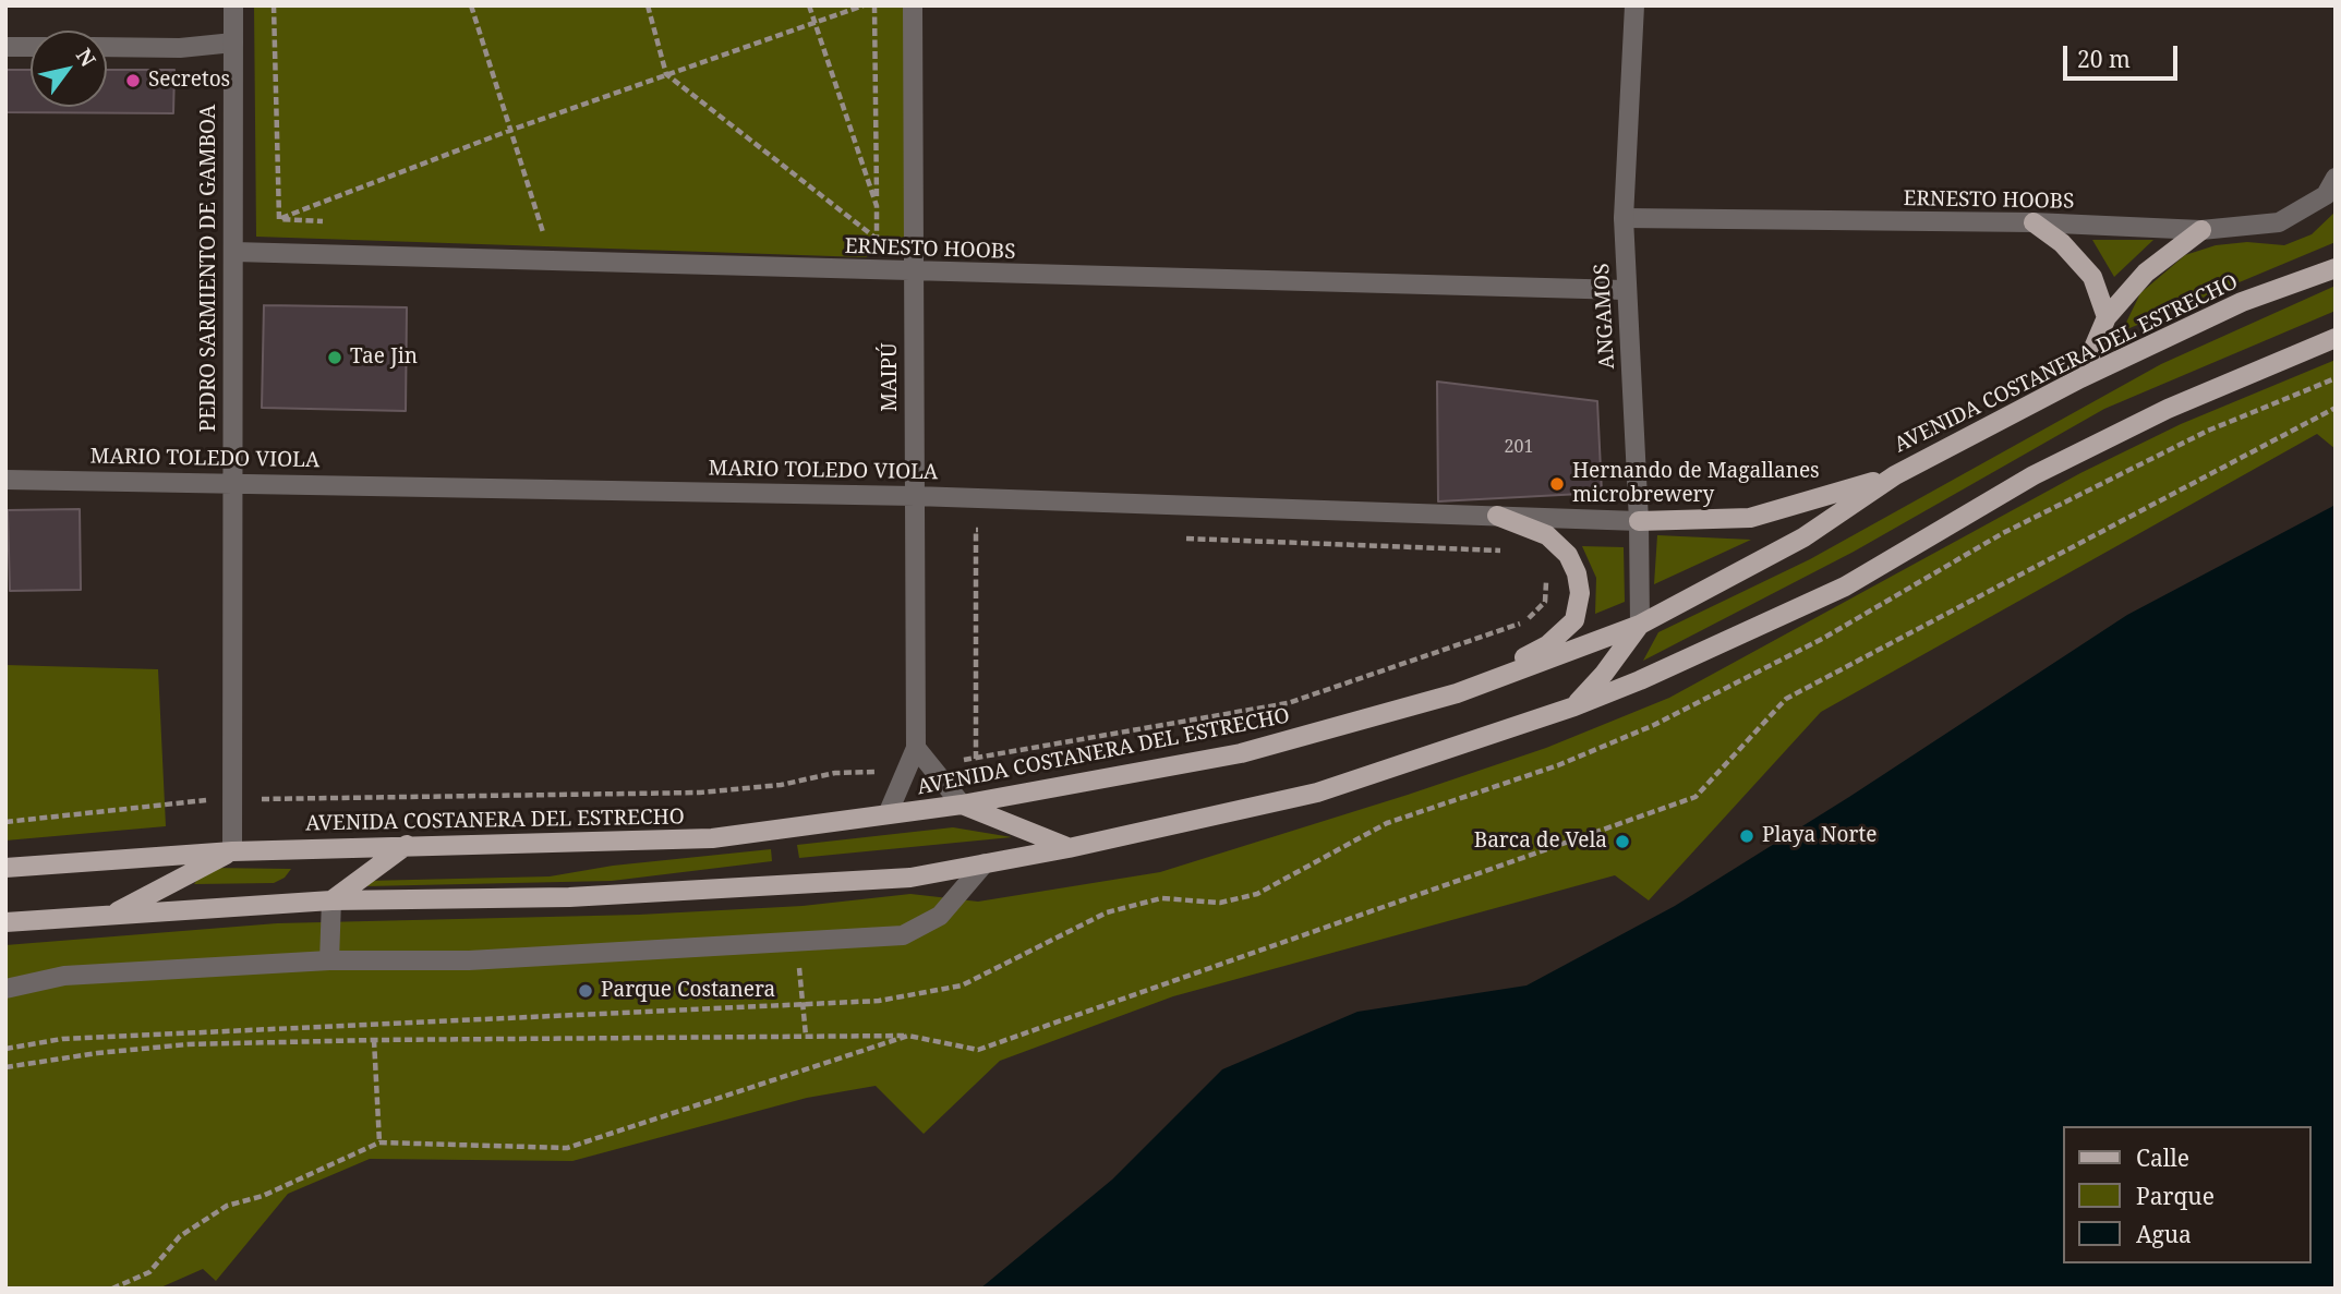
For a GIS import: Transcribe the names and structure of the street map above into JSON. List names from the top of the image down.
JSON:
{
  "streets": {
    "main road": ["AVENIDA COSTANERA DEL ESTRECHO"],
    "street": [
      "ERNESTO HOOBS",
      "PEDRO SARMIENTO DE GAMBOA",
      "ANGAMOS",
      "MAIPÚ",
      "MARIO TOLEDO VIOLA"
    ]
  },
  "crossings": [
    ["ERNESTO HOOBS", "PEDRO SARMIENTO DE GAMBOA"],
    ["ERNESTO HOOBS", "ANGAMOS"],
    ["ERNESTO HOOBS", "MAIPÚ"],
    ["PEDRO SARMIENTO DE GAMBOA", "AVENIDA COSTANERA DEL ESTRECHO"],
    ["PEDRO SARMIENTO DE GAMBOA", "MARIO TOLEDO VIOLA"],
    ["ANGAMOS", "AVENIDA COSTANERA DEL ESTRECHO"],
    ["ANGAMOS", "MARIO TOLEDO VIOLA"],
    ["AVENIDA COSTANERA DEL ESTRECHO", "MAIPÚ"],
    ["MAIPÚ", "MARIO TOLEDO VIOLA"]
  ],
  "places": [
    "Secretos",
    "Tae Jin",
    "Hernando de Magallanes microbrewery",
    "Playa Norte",
    "Barca de Vela",
    "Parque Costanera"
  ],
  "house_numbers": ["201"],
  "legend": ["Calle", "Parque", "Agua"],
  "scale_bar": "20 m",
  "north": "top right"
}
